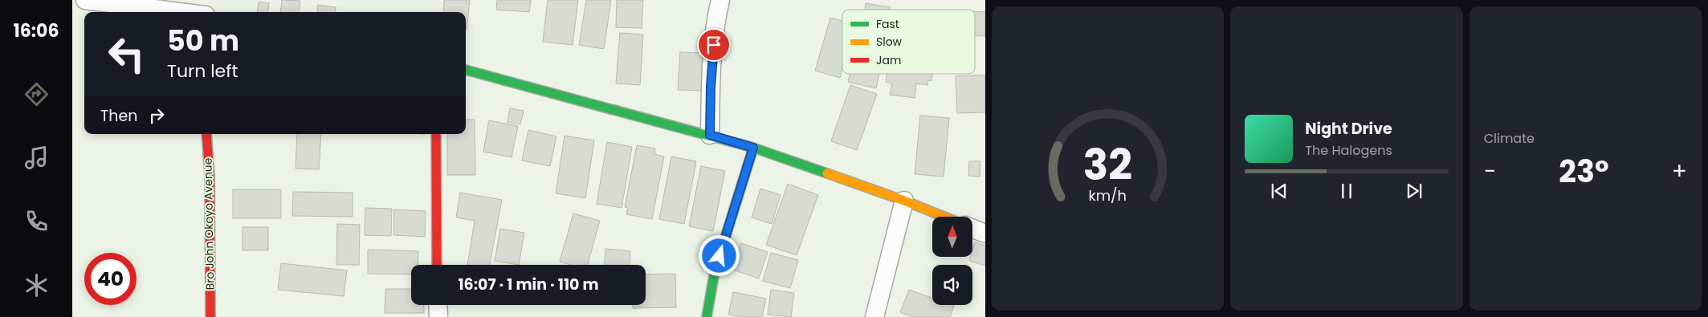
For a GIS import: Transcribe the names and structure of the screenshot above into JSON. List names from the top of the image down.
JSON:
{
  "streets": {
    "street": ["Bro John Okoyo Avenue"]
  },
  "legend": ["Fast", "Slow", "Jam"],
  "north": "top",
  "page": {
    "tabs": "16:06",
    "tile": "Climate",
    "turn": ["50 m", "Turn left"],
    "then": "Then",
    "song": ["Night Drive", "The Halogens"],
    "heat": ["−", "23°", "+"],
    "limit": "40",
    "trip": "16:07 · 1 min · 110 m",
    "gauge": ["32", "km/h"]
  }
}
